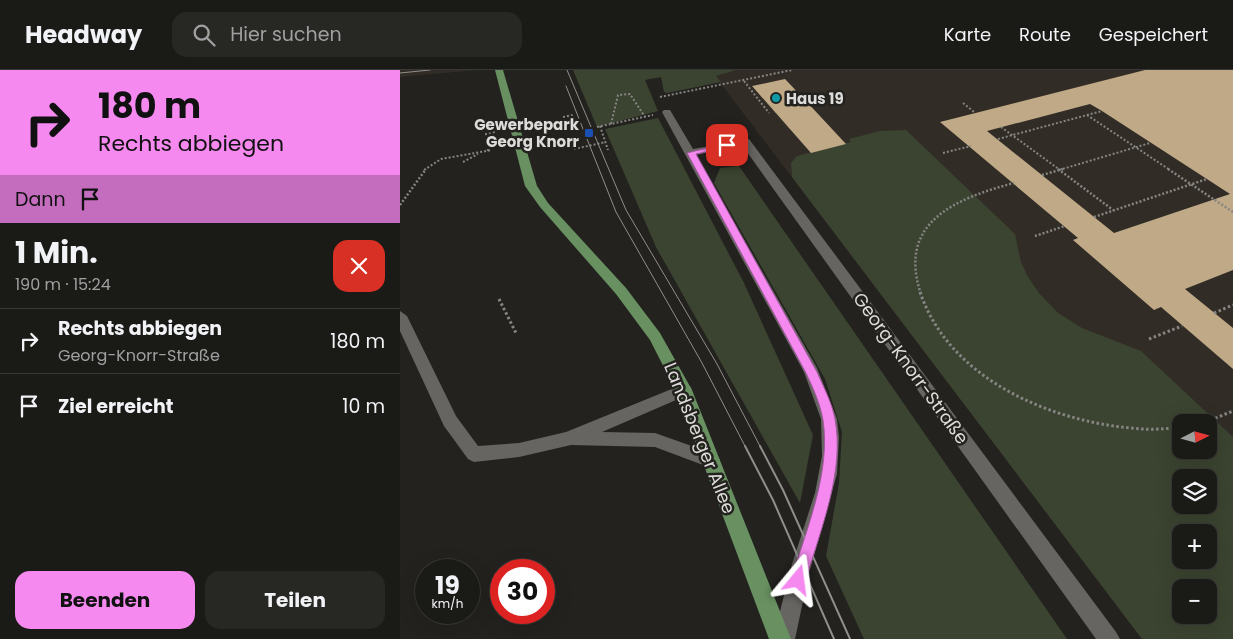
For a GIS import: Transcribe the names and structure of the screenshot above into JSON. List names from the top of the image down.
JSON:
{
  "streets": {
    "main road": ["Landsberger Allee"],
    "street": ["Georg-Knorr-Straße"]
  },
  "places": {
    "other": ["Haus 19"],
    "transit": ["Gewerbepark Georg Knorr"]
  },
  "north": "right",
  "page": {
    "header": "Headway",
    "search": "Hier suchen",
    "nav": ["Karte", "Route", "Gespeichert"],
    "turn": ["180 m", "Rechts abbiegen"],
    "then": "Dann",
    "heading": ["1 Min.", "190 m · 15:24"],
    "list": [
      {
        "name": "Rechts abbiegen",
        "note": "Georg-Knorr-Straße",
        "value": "180 m"
      },
      {
        "name": "Ziel erreicht",
        "value": "10 m"
      }
    ],
    "map_buttons": ["+", "−"],
    "speed": "19 km/h",
    "limit": "30",
    "buttons": ["Beenden", "Teilen"]
  }
}
